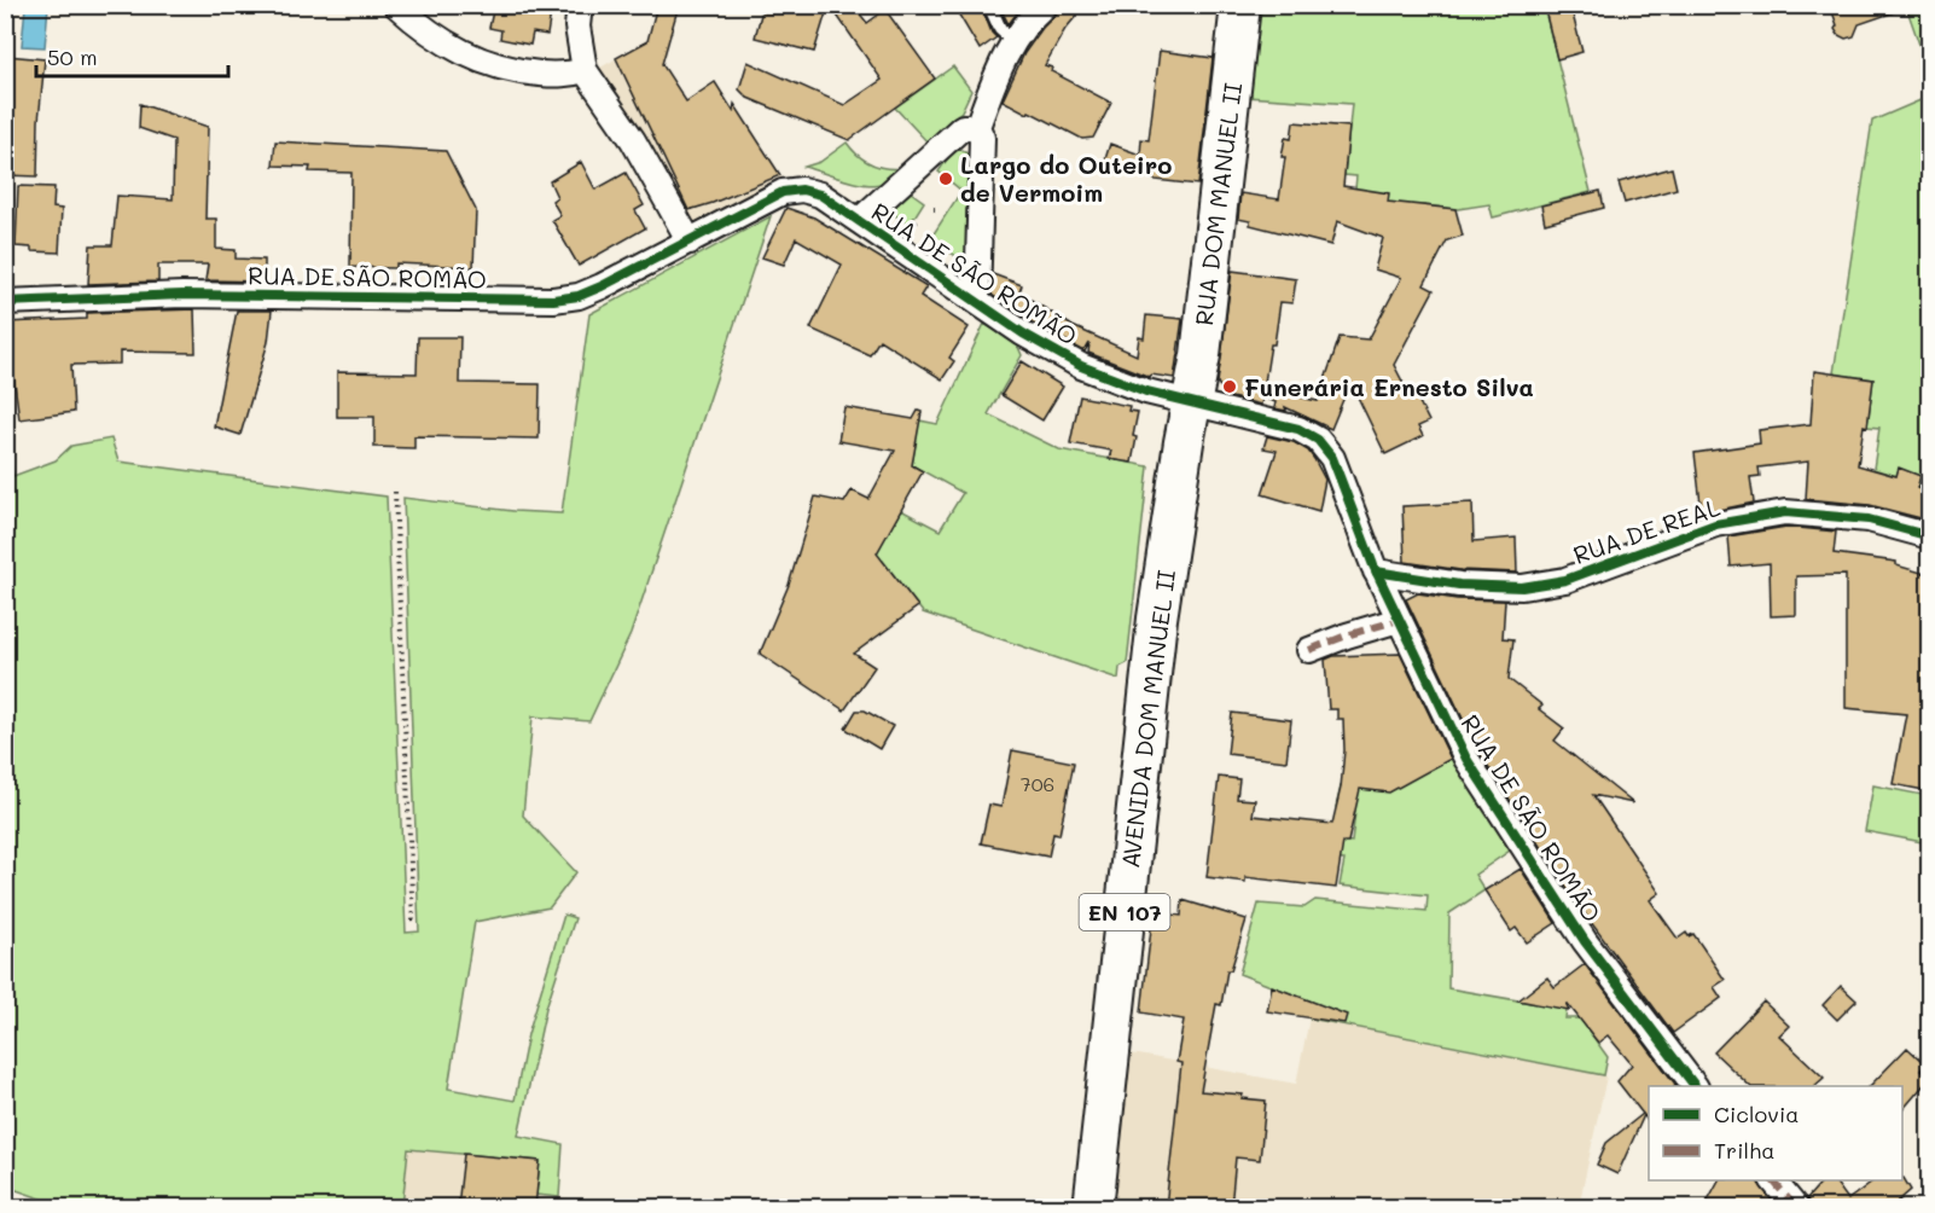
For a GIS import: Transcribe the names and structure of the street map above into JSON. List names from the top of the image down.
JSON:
{
  "streets": {
    "main road": ["RUA DOM MANUEL II", "AVENIDA DOM MANUEL II", "EN 107"],
    "street": ["RUA DE SÃO ROMÃO", "RUA DE REAL"]
  },
  "crossings": [
    ["RUA DOM MANUEL II", "RUA DE SÃO ROMÃO"],
    ["RUA DOM MANUEL II", "AVENIDA DOM MANUEL II"],
    ["RUA DE SÃO ROMÃO", "RUA DE REAL"],
    ["RUA DE SÃO ROMÃO", "AVENIDA DOM MANUEL II"]
  ],
  "places": ["Largo do Outeiro de Vermoim", "Funerária Ernesto Silva"],
  "house_numbers": ["706"],
  "legend": ["Ciclovia", "Trilha"],
  "scale_bar": "50 m"
}
